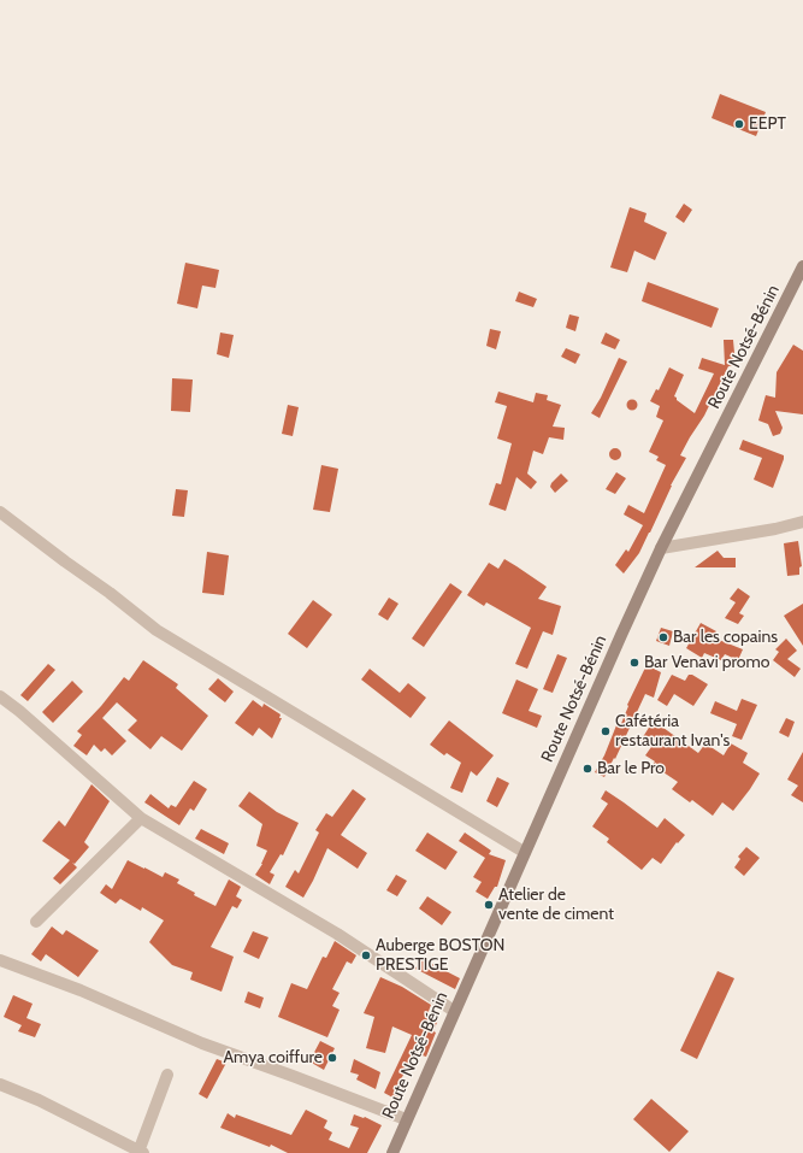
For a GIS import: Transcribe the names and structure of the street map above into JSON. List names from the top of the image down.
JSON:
{
  "streets": {
    "main road": ["Route Notsé-Bénin"]
  },
  "places": [
    "EEPT",
    "Bar les copains",
    "Bar Venavi promo",
    "Cafétéria restaurant Ivan's",
    "Bar le Pro",
    "Atelier de vente de ciment",
    "Auberge BOSTON PRESTIGE",
    "Amya coiffure"
  ]
}
